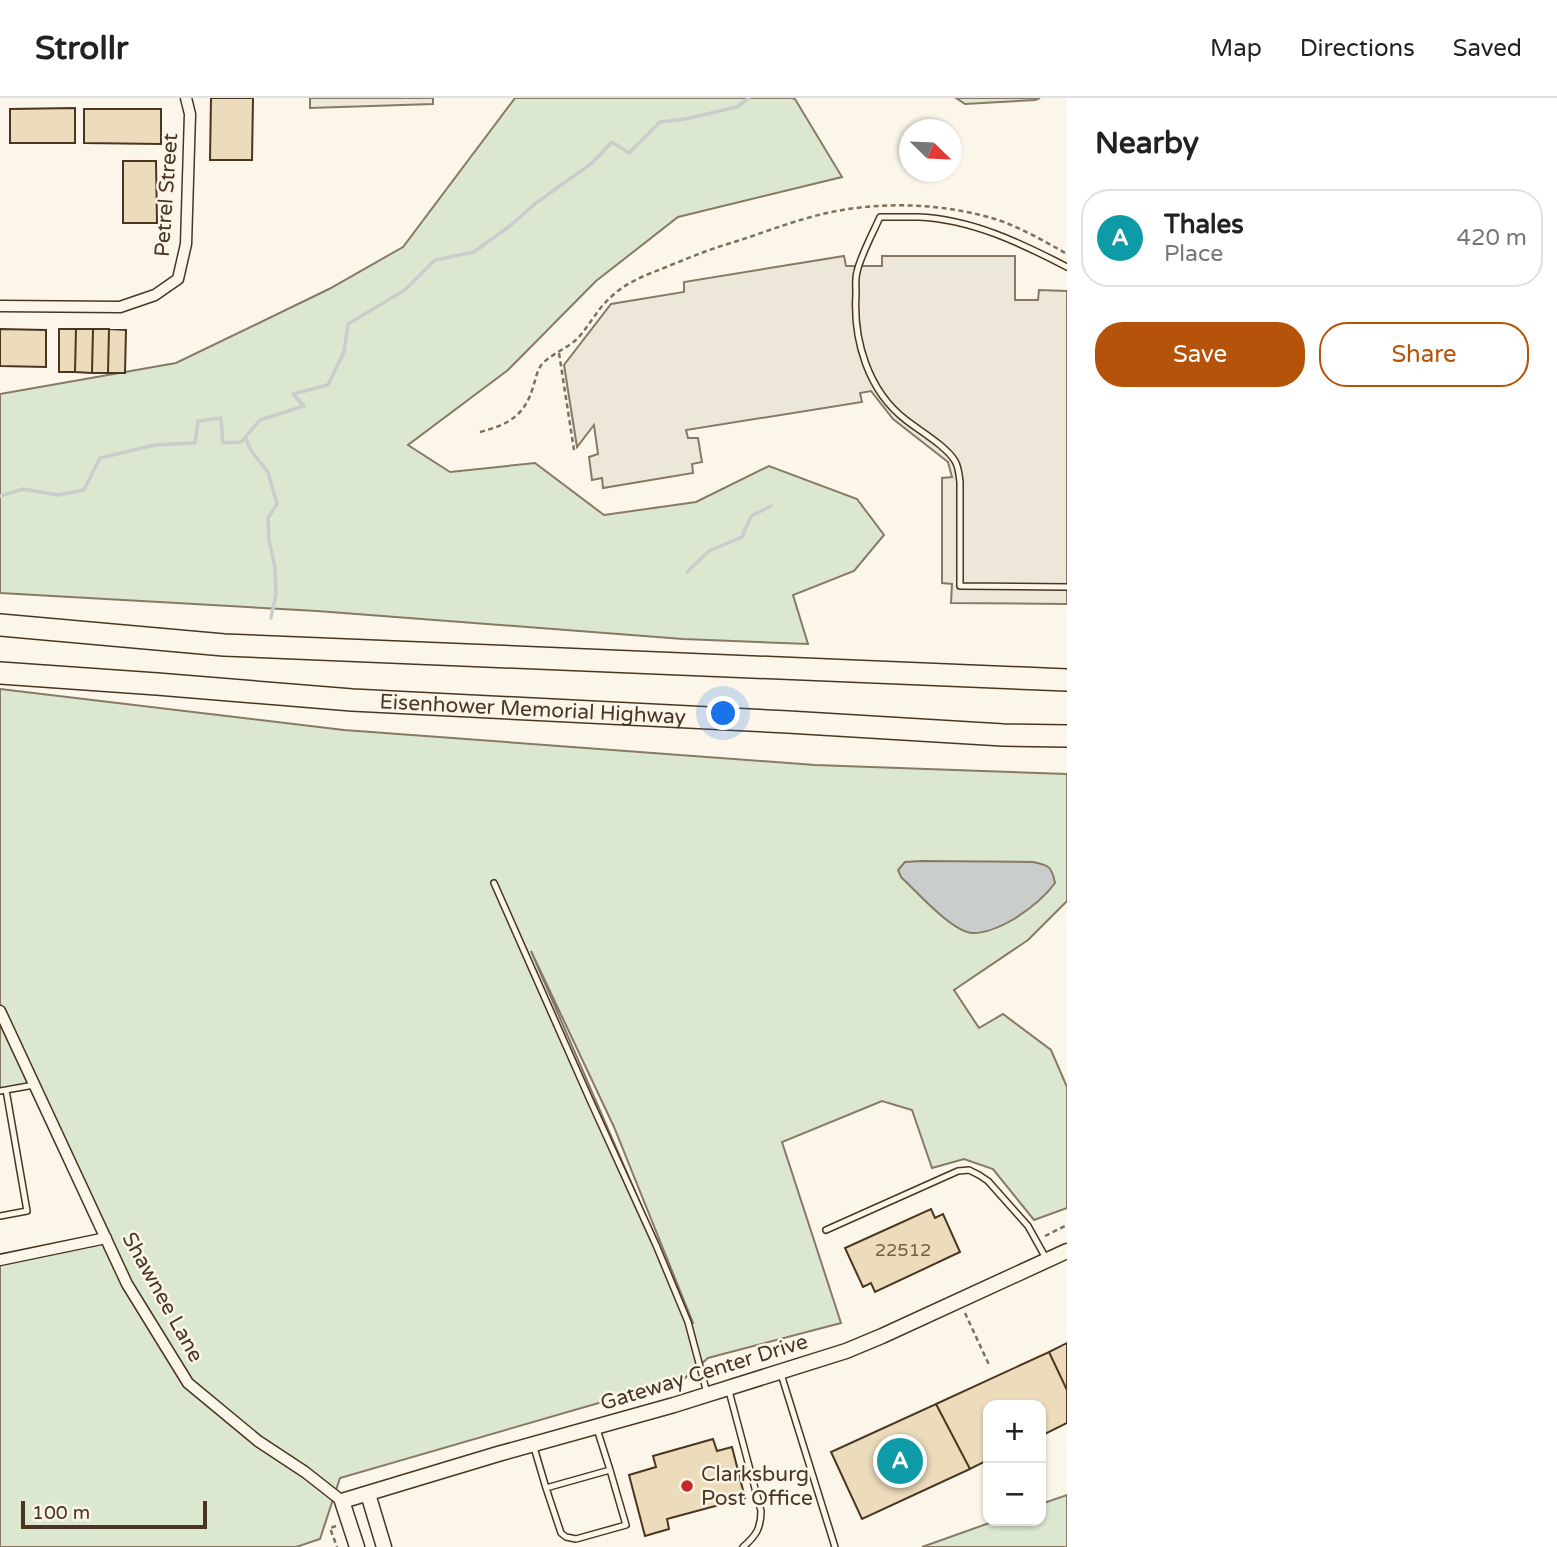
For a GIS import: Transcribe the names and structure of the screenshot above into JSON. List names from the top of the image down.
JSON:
{
  "streets": {
    "highway": ["Eisenhower Memorial Highway"],
    "street": ["Petrel Street", "Shawnee Lane", "Gateway Center Drive"]
  },
  "crossings": [
    ["Shawnee Lane", "Gateway Center Drive"]
  ],
  "places": ["Clarksburg Post Office"],
  "house_numbers": ["22512"],
  "scale_bar": "100 m",
  "north": "bottom right",
  "page": {
    "header": "Strollr",
    "nav": ["Map", "Directions", "Saved"],
    "heading": "Nearby",
    "list": [
      {
        "mark": "A",
        "name": "Thales",
        "note": "Place",
        "value": "420 m"
      }
    ],
    "buttons": ["Save", "Share"],
    "map_buttons": ["+", "−"],
    "pins": "A",
    "scale": "100 m"
  }
}
